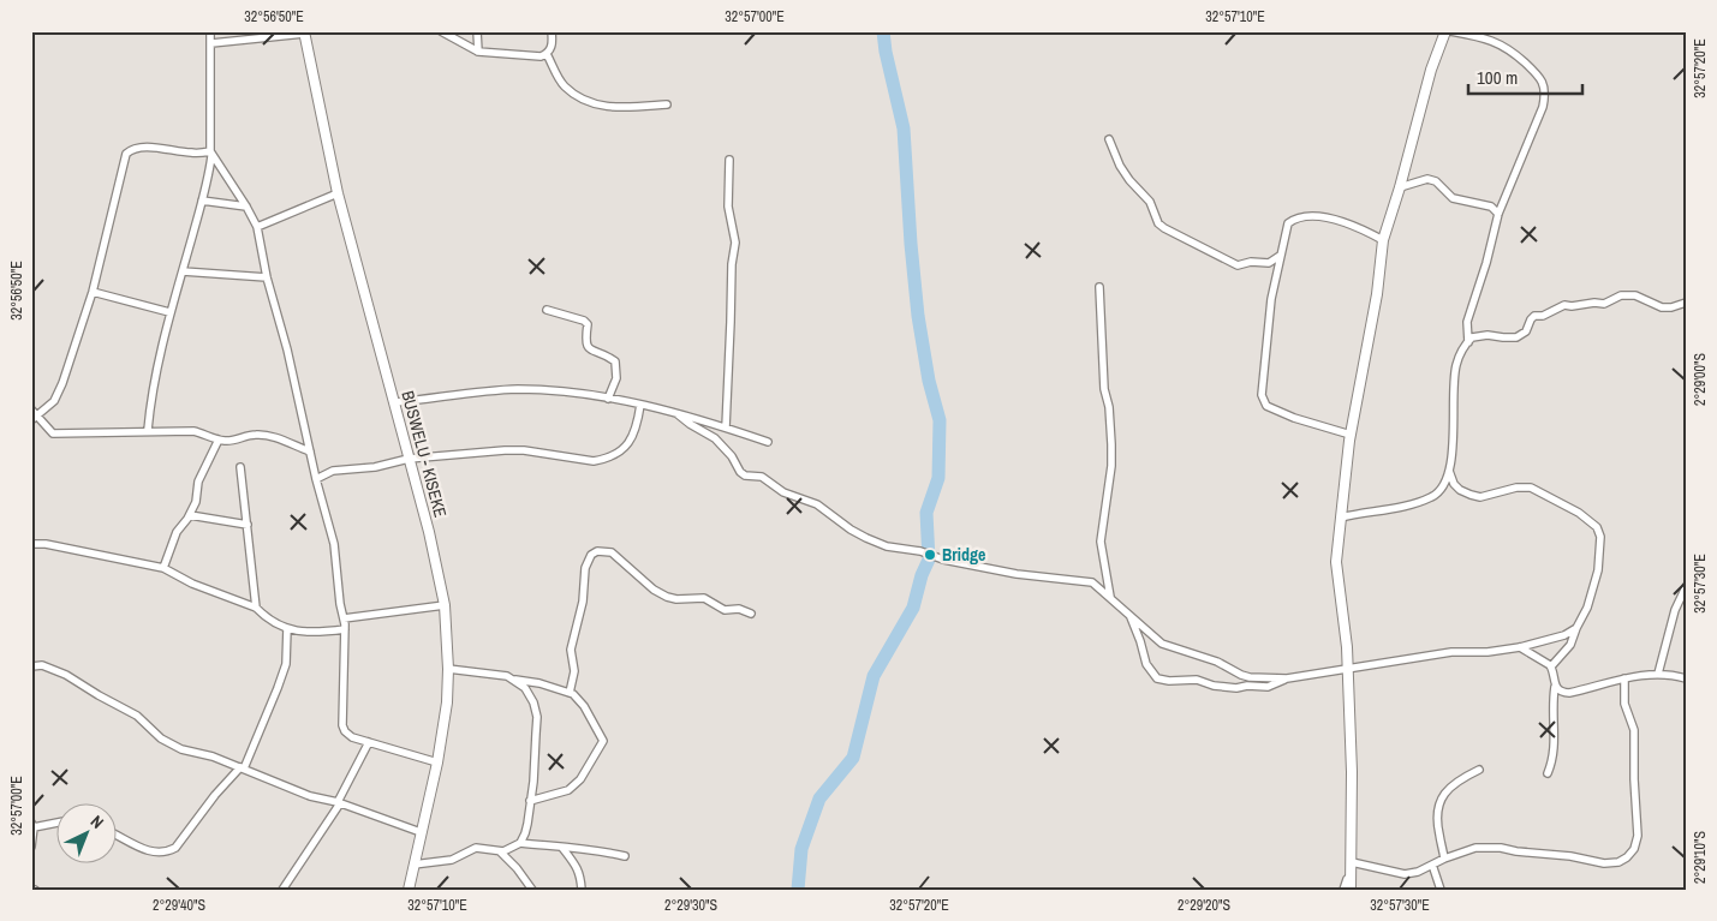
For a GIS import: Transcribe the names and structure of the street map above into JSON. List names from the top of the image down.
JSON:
{
  "streets": {
    "main road": ["BUSWELU - KISEKE"]
  },
  "places": ["Bridge"],
  "scale_bar": "100 m",
  "north": "top right",
  "coordinates": [
    "32°56'50\"E",
    "32°57'00\"E",
    "32°57'10\"E",
    "32°57'20\"E",
    "2°29'00\"S",
    "32°57'30\"E",
    "2°29'10\"S",
    "2°29'40\"S",
    "2°29'30\"S",
    "2°29'20\"S"
  ]
}
